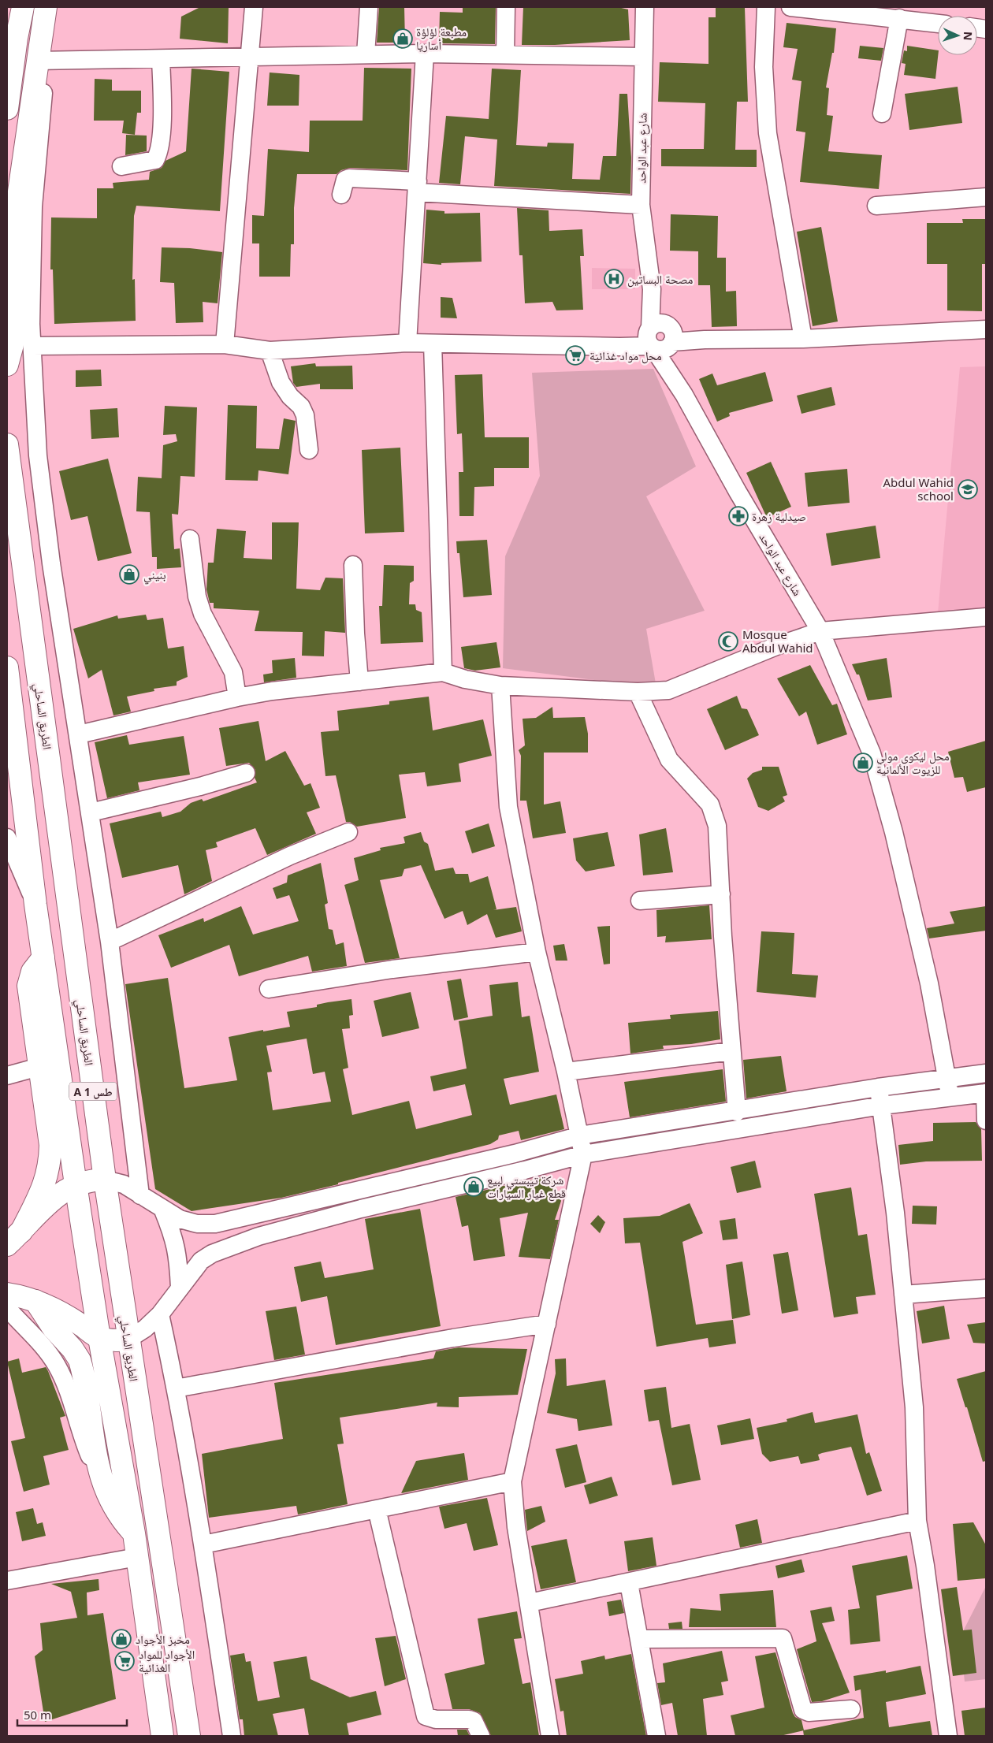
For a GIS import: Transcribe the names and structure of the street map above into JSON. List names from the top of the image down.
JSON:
{
  "streets": {
    "main road": ["الطريق الساحلي", "A 1 طس"],
    "street": ["شارع عبد الواحد"]
  },
  "places": {
    "shop": [
      "مطبعة لؤلؤة أساريا",
      "بنيني",
      "محل ليكوي مولي للزيوت الألمانية",
      "شركة تيبستي لبيع قطع غيار السيارات",
      "مخبز الأجواد"
    ],
    "hospital": ["مصحة البساتين"],
    "supermarket": ["محل مواد غذائية", "الأجواد للمواد الغذائية"],
    "school or university": ["Abdul Wahid school"],
    "pharmacy": ["صيدلية زهرة"],
    "mosque": ["Mosque Abdul Wahid"]
  },
  "scale_bar": "50 m",
  "north": "right"
}
